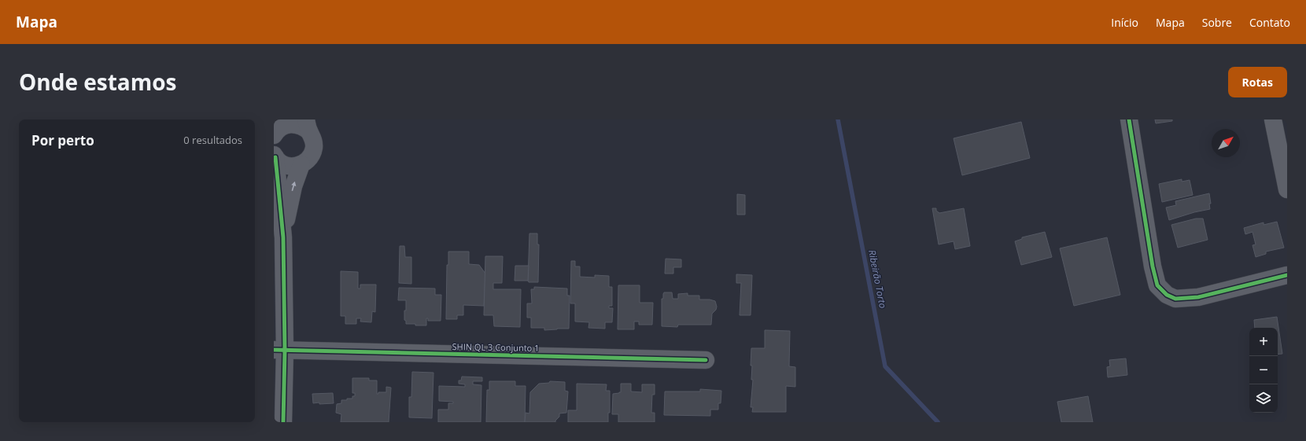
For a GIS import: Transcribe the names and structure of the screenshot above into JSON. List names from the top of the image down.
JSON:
{
  "streets": {
    "street": ["SHIN QL 3 Conjunto 1"]
  },
  "water": ["Ribeirão Torto"],
  "north": "top right",
  "page": {
    "header": "Mapa",
    "nav": [
      "Início",
      "Mapa",
      "Sobre",
      "Contato"
    ],
    "title": "Onde estamos",
    "buttons": "Rotas",
    "heading": ["Por perto", "0 resultados"],
    "map_buttons": ["+", "−"]
  }
}
